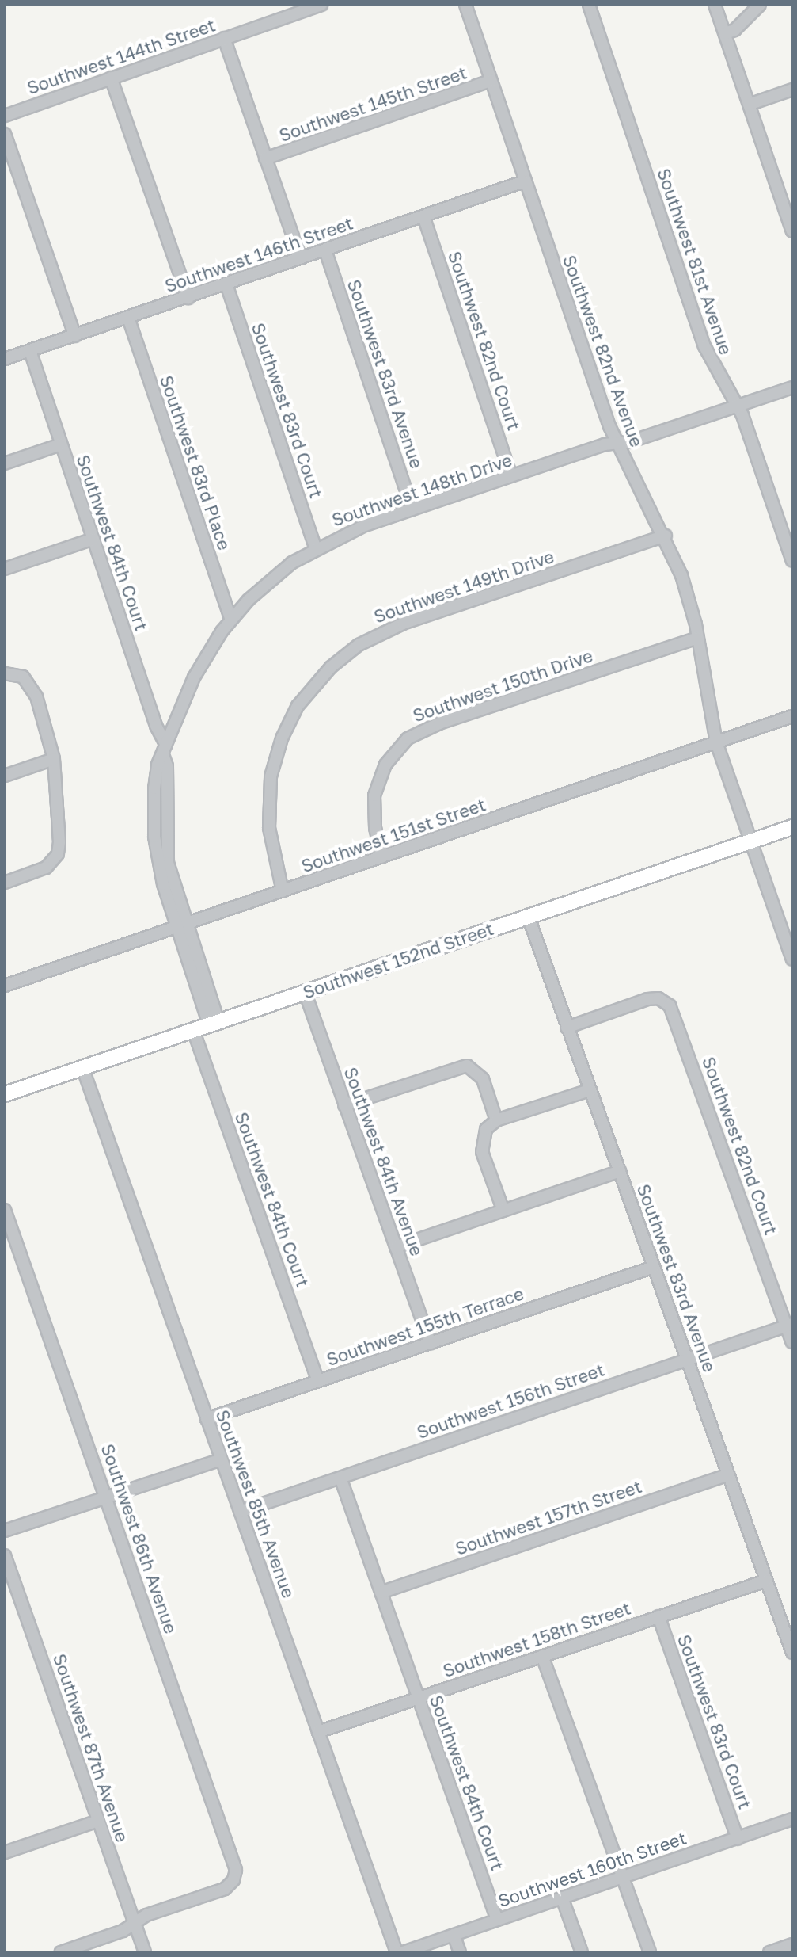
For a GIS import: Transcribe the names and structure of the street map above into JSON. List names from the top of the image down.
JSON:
{
  "streets": {
    "main road": ["Southwest 152nd Street"],
    "street": [
      "Southwest 144th Street",
      "Southwest 145th Street",
      "Southwest 146th Street",
      "Southwest 81st Avenue",
      "Southwest 82nd Court",
      "Southwest 82nd Avenue",
      "Southwest 83rd Avenue",
      "Southwest 83rd Court",
      "Southwest 83rd Place",
      "Southwest 148th Drive",
      "Southwest 84th Court",
      "Southwest 149th Drive",
      "Southwest 150th Drive",
      "Southwest 151st Street",
      "Southwest 84th Avenue",
      "Southwest 155th Terrace",
      "Southwest 156th Street",
      "Southwest 85th Avenue",
      "Southwest 157th Street",
      "Southwest 86th Avenue",
      "Southwest 158th Street",
      "Southwest 87th Avenue",
      "Southwest 160th Street"
    ]
  },
  "crossings": [
    ["Southwest 145th Street", "Southwest 82nd Avenue"],
    ["Southwest 146th Street", "Southwest 82nd Court"],
    ["Southwest 146th Street", "Southwest 82nd Avenue"],
    ["Southwest 146th Street", "Southwest 83rd Avenue"],
    ["Southwest 146th Street", "Southwest 83rd Court"],
    ["Southwest 146th Street", "Southwest 83rd Place"],
    ["Southwest 146th Street", "Southwest 84th Court"],
    ["Southwest 81st Avenue", "Southwest 148th Drive"],
    ["Southwest 82nd Court", "Southwest 83rd Avenue"],
    ["Southwest 82nd Court", "Southwest 148th Drive"],
    ["Southwest 82nd Court", "Southwest 156th Street"],
    ["Southwest 82nd Avenue", "Southwest 148th Drive"],
    ["Southwest 82nd Avenue", "Southwest 149th Drive"],
    ["Southwest 82nd Avenue", "Southwest 150th Drive"],
    ["Southwest 82nd Avenue", "Southwest 151st Street"],
    ["Southwest 82nd Avenue", "Southwest 152nd Street"],
    ["Southwest 83rd Avenue", "Southwest 148th Drive"],
    ["Southwest 83rd Avenue", "Southwest 152nd Street"],
    ["Southwest 83rd Avenue", "Southwest 155th Terrace"],
    ["Southwest 83rd Avenue", "Southwest 156th Street"],
    ["Southwest 83rd Avenue", "Southwest 157th Street"],
    ["Southwest 83rd Avenue", "Southwest 158th Street"],
    ["Southwest 83rd Court", "Southwest 148th Drive"],
    ["Southwest 83rd Court", "Southwest 158th Street"],
    ["Southwest 83rd Court", "Southwest 160th Street"],
    ["Southwest 83rd Place", "Southwest 148th Drive"],
    ["Southwest 148th Drive", "Southwest 84th Court"],
    ["Southwest 84th Court", "Southwest 152nd Street"],
    ["Southwest 84th Court", "Southwest 155th Terrace"],
    ["Southwest 84th Court", "Southwest 156th Street"],
    ["Southwest 84th Court", "Southwest 157th Street"],
    ["Southwest 84th Court", "Southwest 158th Street"],
    ["Southwest 84th Court", "Southwest 160th Street"],
    ["Southwest 149th Drive", "Southwest 151st Street"],
    ["Southwest 150th Drive", "Southwest 151st Street"],
    ["Southwest 152nd Street", "Southwest 84th Avenue"],
    ["Southwest 152nd Street", "Southwest 85th Avenue"],
    ["Southwest 84th Avenue", "Southwest 155th Terrace"],
    ["Southwest 155th Terrace", "Southwest 85th Avenue"],
    ["Southwest 156th Street", "Southwest 85th Avenue"],
    ["Southwest 85th Avenue", "Southwest 158th Street"],
    ["Southwest 86th Avenue", "Southwest 87th Avenue"]
  ]
}
